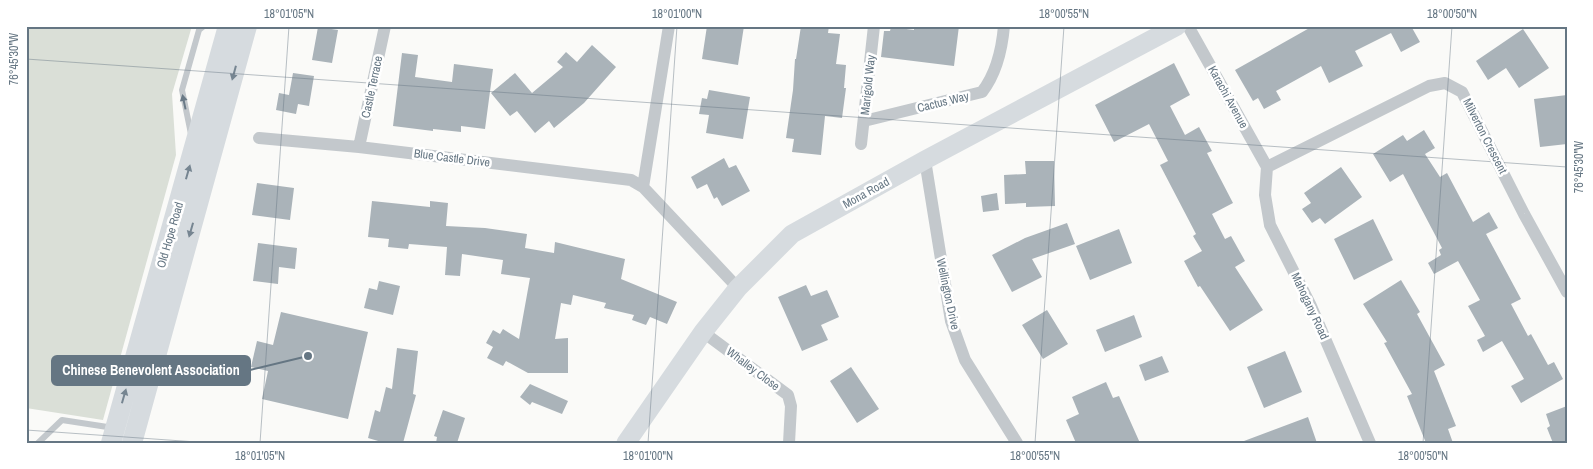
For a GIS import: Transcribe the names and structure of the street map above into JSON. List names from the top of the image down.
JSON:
{
  "streets": {
    "main road": ["Old Hope Road"],
    "street": [
      "Marigold Way",
      "Castle Terrace",
      "Karachi Avenue",
      "Cactus Way",
      "Milverton Crescent",
      "Blue Castle Drive",
      "Mona Road",
      "Wellington Drive",
      "Mahogany Road",
      "Whalley Close"
    ]
  },
  "crossings": [
    ["Marigold Way", "Cactus Way"],
    ["Castle Terrace", "Blue Castle Drive"],
    ["Karachi Avenue", "Milverton Crescent"],
    ["Karachi Avenue", "Mahogany Road"],
    ["Milverton Crescent", "Mahogany Road"],
    ["Blue Castle Drive", "Mona Road"],
    ["Mona Road", "Wellington Drive"],
    ["Mona Road", "Whalley Close"]
  ],
  "places": ["Chinese Benevolent Association"],
  "coordinates": [
    "18°01'05\"N",
    "18°01'00\"N",
    "18°00'55\"N",
    "18°00'50\"N",
    "76°45'30\"W"
  ]
}
